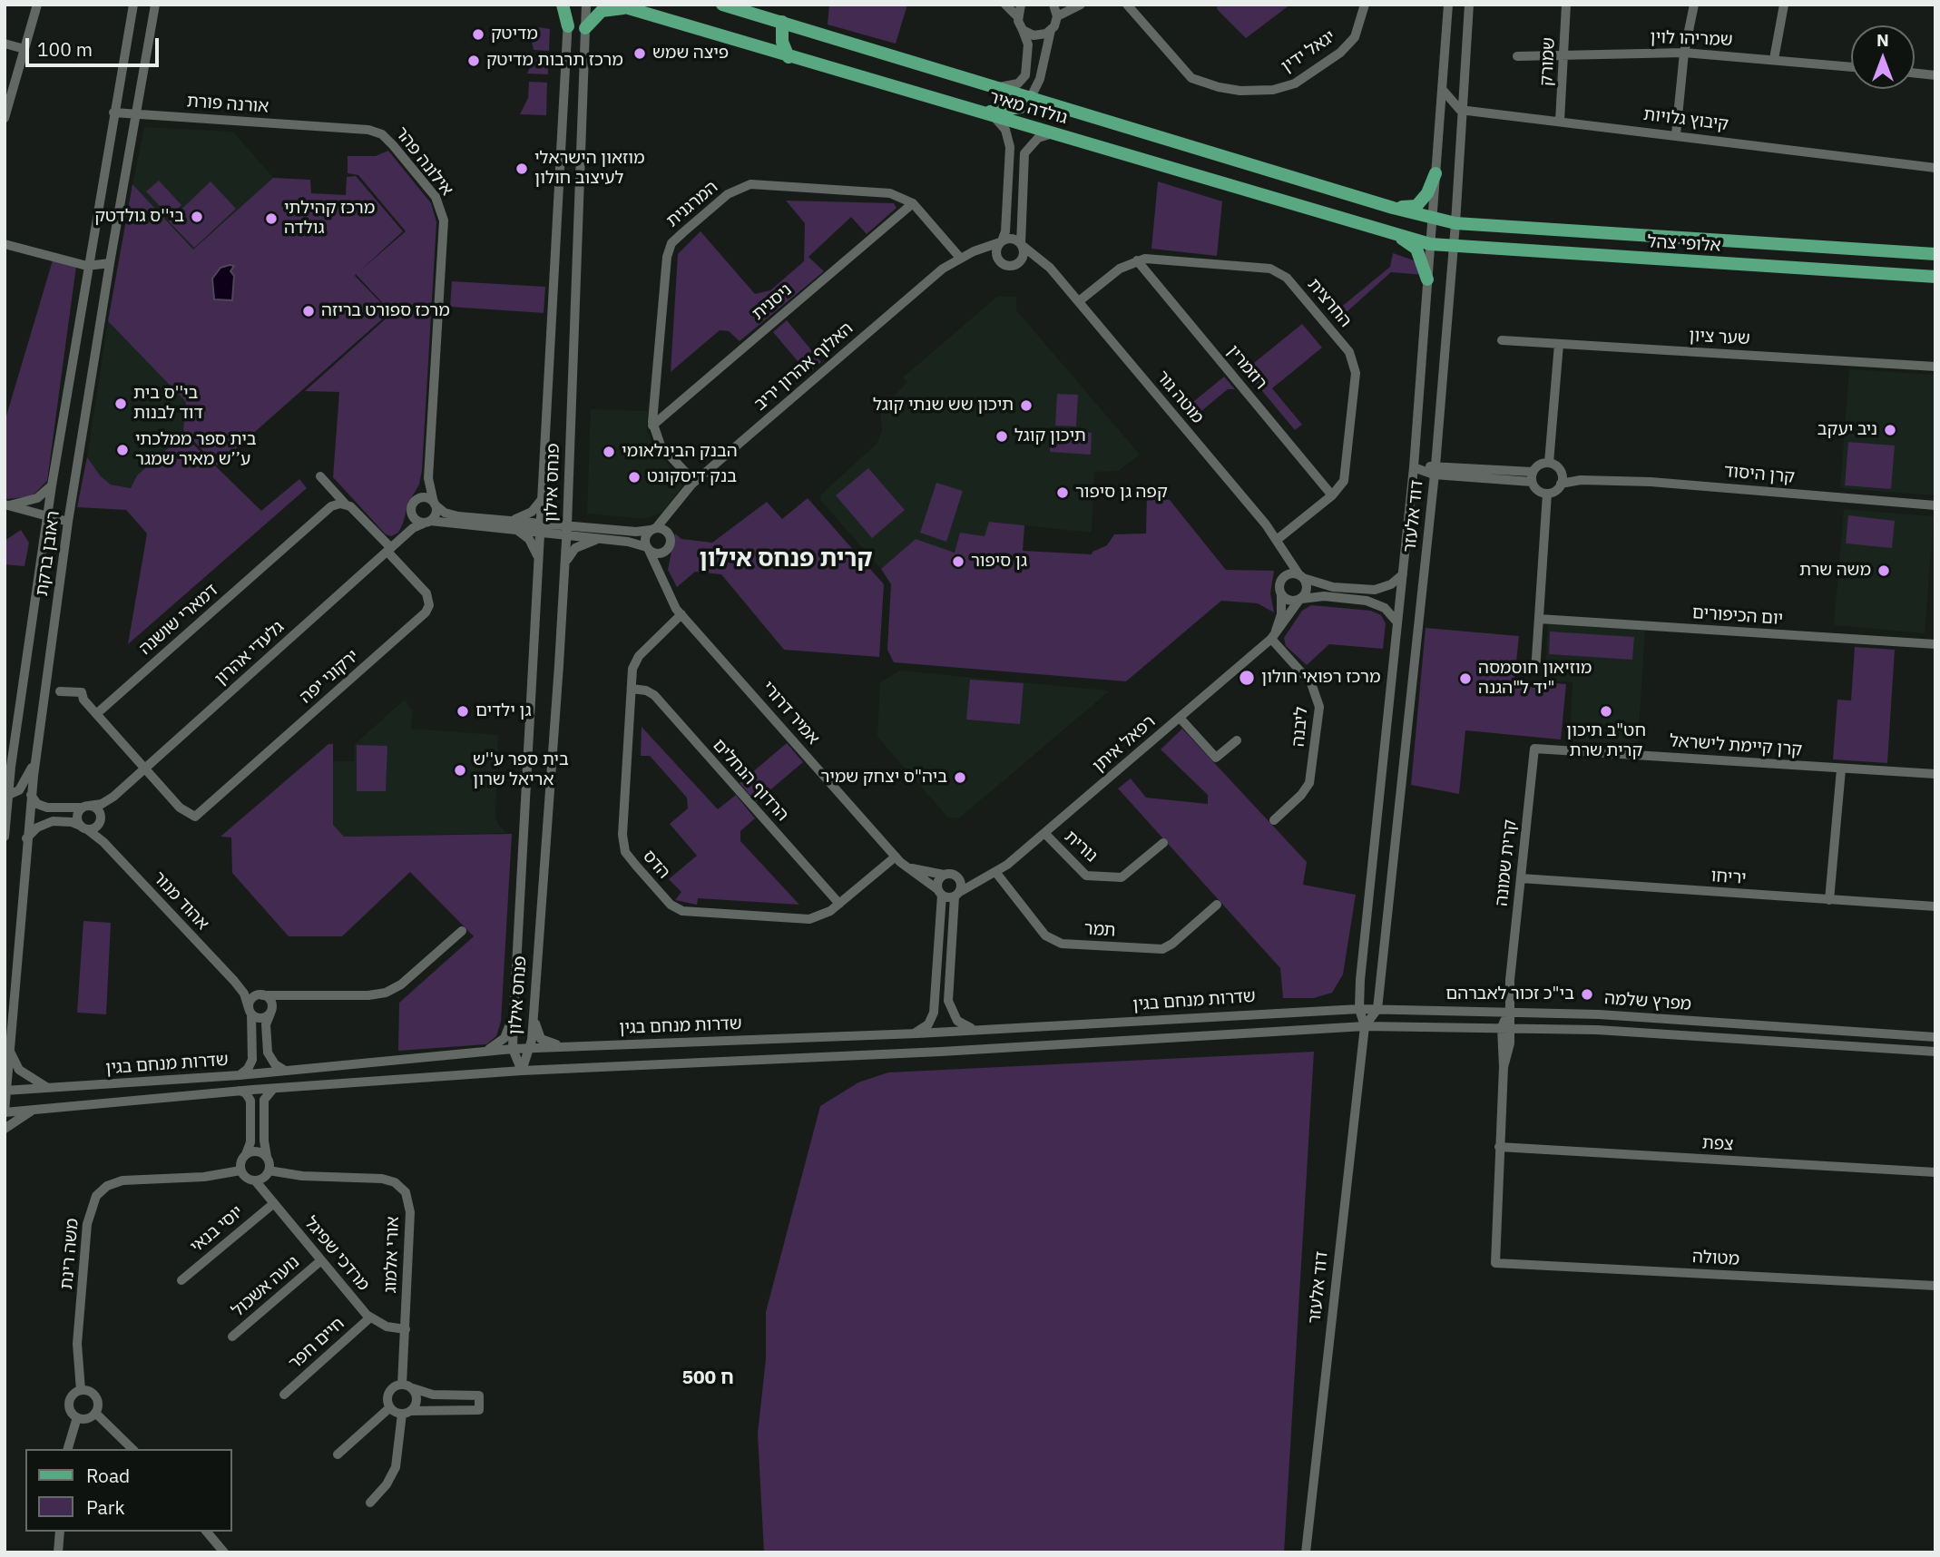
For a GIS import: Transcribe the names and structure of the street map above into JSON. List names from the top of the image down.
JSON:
{
  "streets": {
    "main road": ["גולדה מאיר", "אלופי צהל"],
    "street": [
      "שמריהו לוין",
      "יגאל ידין",
      "שמורק",
      "אורנה פורת",
      "קיבוץ גלויות",
      "אילונה פהר",
      "המרגנית",
      "ניסנית",
      "החרצית",
      "שער ציון",
      "האלוף אהרון יריב",
      "רוזמרין",
      "מוטה גור",
      "קרן היסוד",
      "פנחס אילון",
      "דוד אלעזר",
      "ראובן ברקת",
      "יום הכיפורים",
      "דמארי שושנה",
      "גלעדי אהרון",
      "ירקוני יפה",
      "אמיר דרורי",
      "ליבנה",
      "רפאל איתן",
      "קרן קיימת לישראל",
      "הרדוף הנחלים",
      "נורית",
      "קרית שמונה",
      "הדס",
      "יריחו",
      "אהוד מנור",
      "תמר",
      "שדרות מנחם בגין",
      "מפרץ שלמה",
      "צפת",
      "יוסי בנאי",
      "משה רינת",
      "מרדכי שפיגל",
      "אורי אלמוג",
      "מטולה",
      "נועה אשכול",
      "חיים חפר"
    ]
  },
  "crossings": [
    ["שמריהו לוין", "שמורק"],
    ["שמורק", "קיבוץ גלויות"],
    ["אורנה פורת", "אילונה פהר"],
    ["אורנה פורת", "ראובן ברקת"],
    ["גולדה מאיר", "אלופי צהל"],
    ["גולדה מאיר", "דוד אלעזר"],
    ["קיבוץ גלויות", "דוד אלעזר"],
    ["אילונה פהר", "גלעדי אהרון"],
    ["המרגנית", "ניסנית"],
    ["המרגנית", "האלוף אהרון יריב"],
    ["אלופי צהל", "דוד אלעזר"],
    ["החרצית", "רוזמרין"],
    ["החרצית", "מוטה גור"],
    ["האלוף אהרון יריב", "מוטה גור"],
    ["האלוף אהרון יריב", "אמיר דרורי"],
    ["מוטה גור", "רפאל איתן"],
    ["פנחס אילון", "שדרות מנחם בגין"],
    ["דוד אלעזר", "שדרות מנחם בגין"],
    ["דוד אלעזר", "מפרץ שלמה"],
    ["ראובן ברקת", "גלעדי אהרון"],
    ["ראובן ברקת", "שדרות מנחם בגין"],
    ["גלעדי אהרון", "ירקוני יפה"],
    ["גלעדי אהרון", "אהוד מנור"],
    ["אמיר דרורי", "רפאל איתן"],
    ["אמיר דרורי", "הדס"],
    ["ליבנה", "רפאל איתן"],
    ["רפאל איתן", "נורית"],
    ["רפאל איתן", "תמר"],
    ["קרן קיימת לישראל", "קרית שמונה"],
    ["הרדוף הנחלים", "הדס"],
    ["קרית שמונה", "יריחו"],
    ["קרית שמונה", "מפרץ שלמה"],
    ["אהוד מנור", "שדרות מנחם בגין"],
    ["שדרות מנחם בגין", "מפרץ שלמה"],
    ["צפת", "מטולה"],
    ["יוסי בנאי", "מרדכי שפיגל"],
    ["משה רינת", "מרדכי שפיגל"],
    ["משה רינת", "אורי אלמוג"],
    ["מרדכי שפיגל", "אורי אלמוג"],
    ["מרדכי שפיגל", "נועה אשכול"],
    ["מרדכי שפיגל", "חיים חפר"]
  ],
  "districts": ["קרית פנחס אילון", "ח 500"],
  "places": [
    "מדיטק",
    "פיצה שמש",
    "מרכז תרבות מדיטק",
    "מוזאון הישראלי לעיצוב חולון",
    "בי''ס גולדטק",
    "מרכז קהילתי גולדה",
    "מרכז ספורט בריזה",
    "בי''ס בית דוד לבנות",
    "תיכון שש שנתי קוגל",
    "ניב יעקב",
    "תיכון קוגל",
    "בית ספר ממלכתי ע’’ש מאיר שמגר",
    "הבנק הבינלאומי",
    "בנק דיסקונט",
    "קפה גן סיפור",
    "גן סיפור",
    "משה שרת",
    "מרכז רפואי חולון",
    "מוזיאון חוסמסה יד ל\"הגנה\"",
    "גן ילדים",
    "חט\"ב תיכון קרית שרת",
    "בית ספר ע''ש אריאל שרון",
    "ביה\"ס יצחק שמיר",
    "בי\"כ זכור לאברהם"
  ],
  "legend": ["Road", "Park"],
  "scale_bar": "100 m",
  "north": "top"
}
